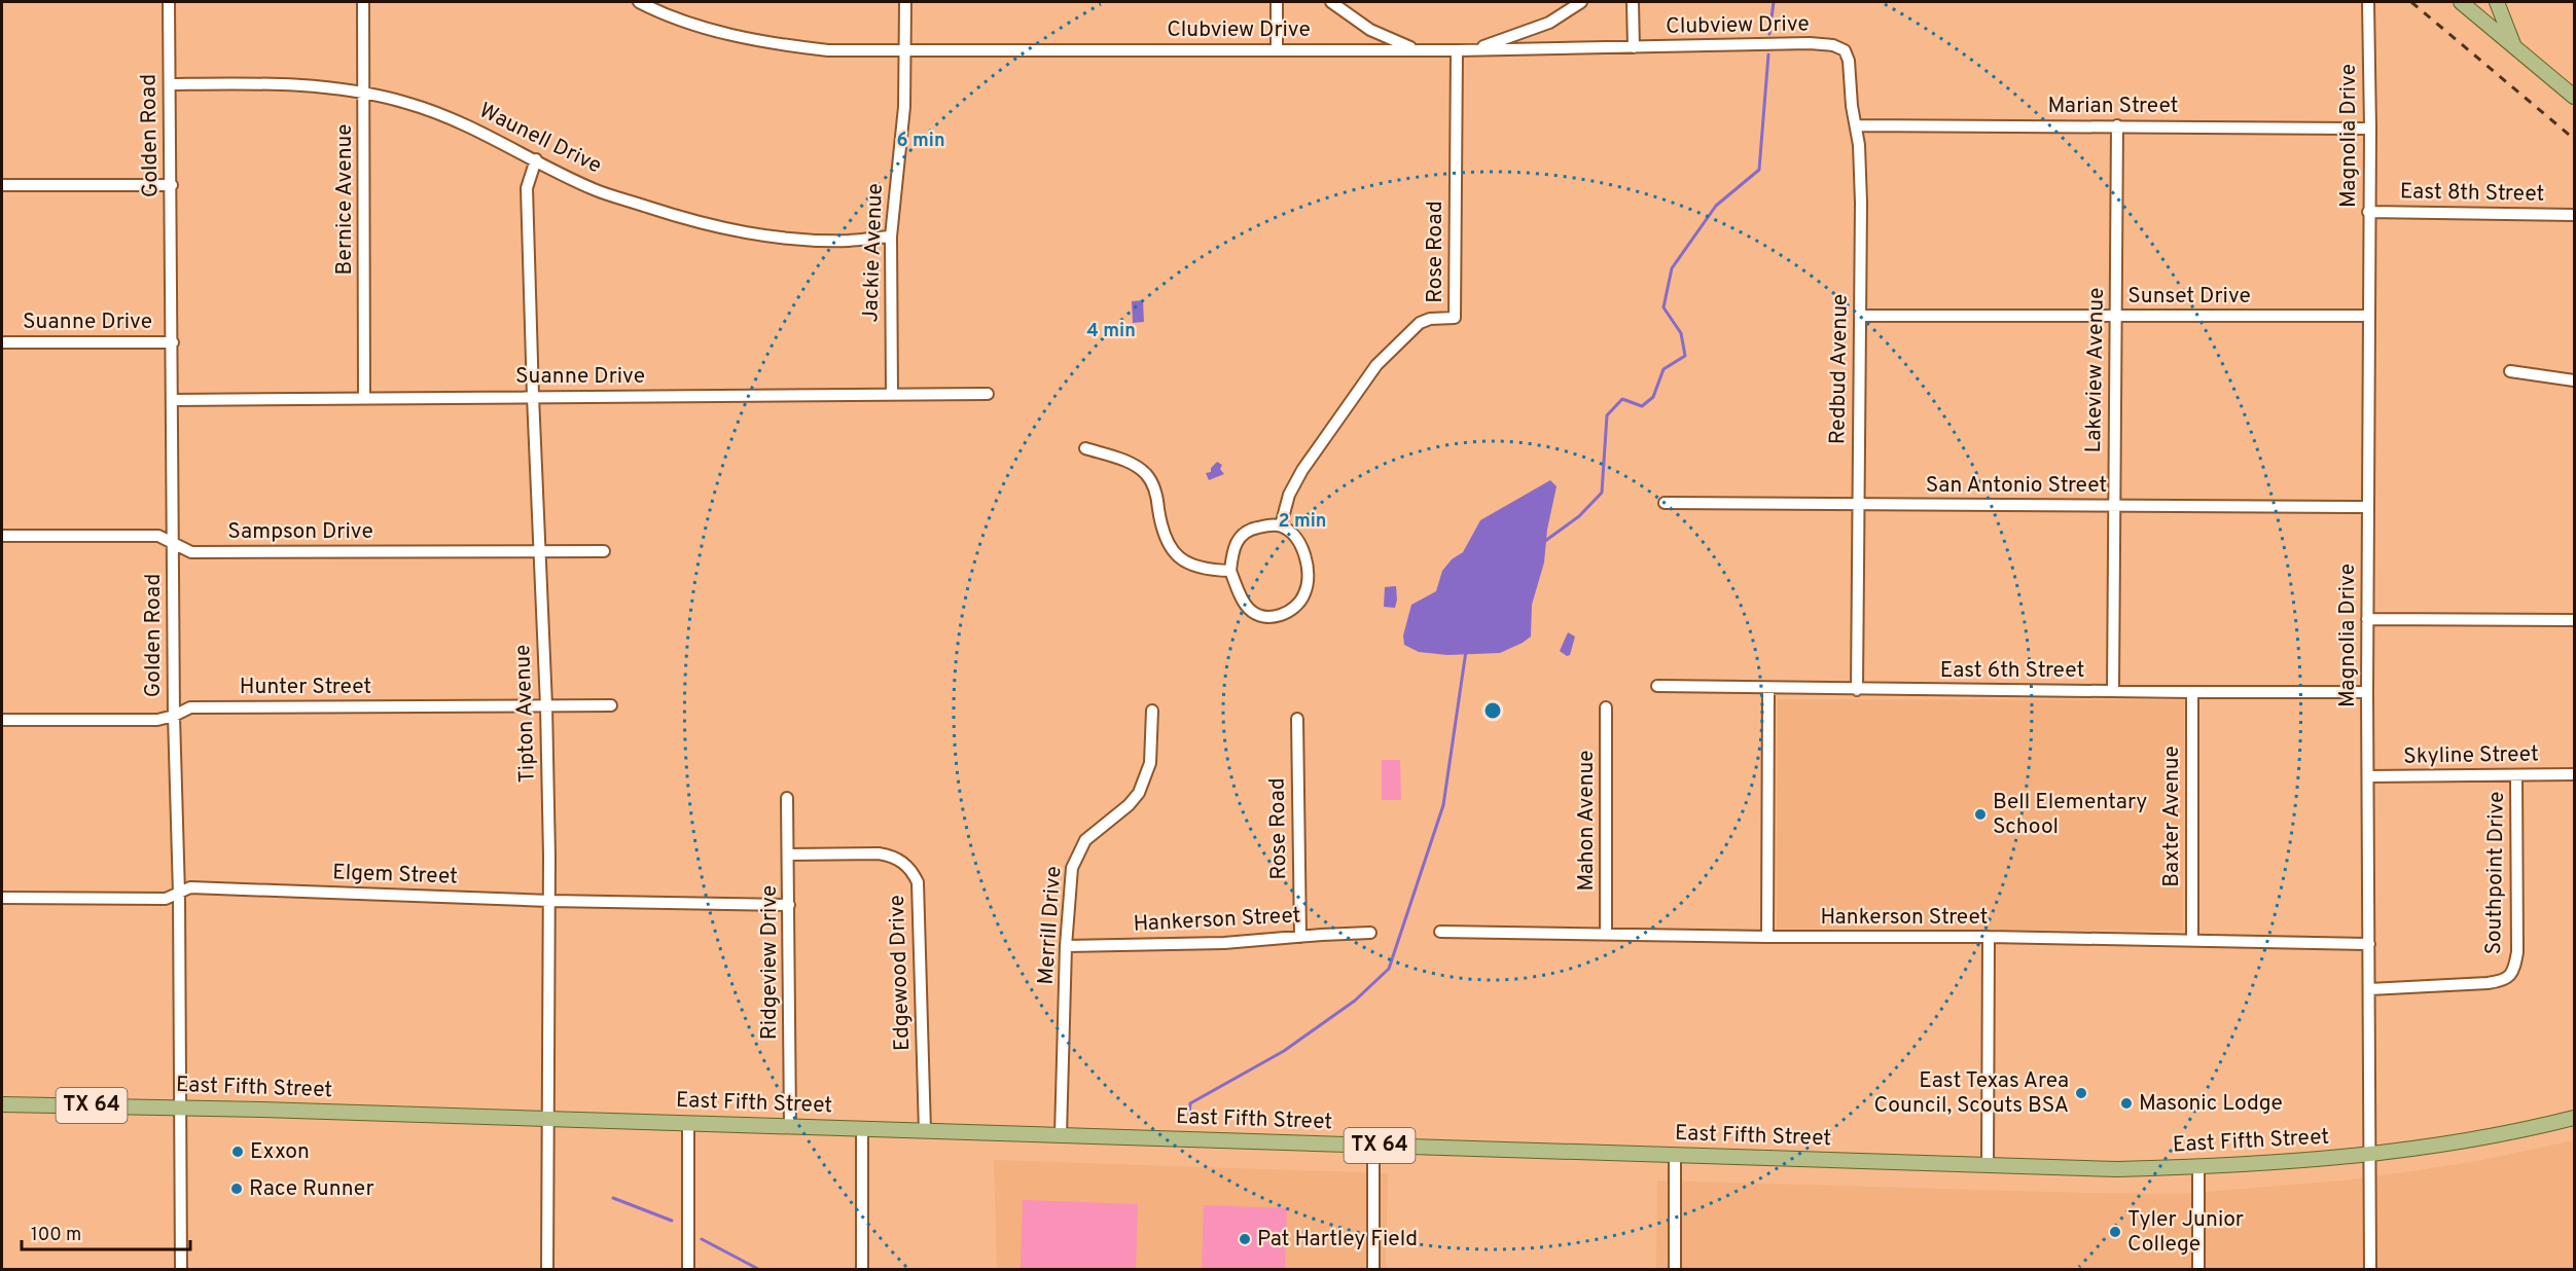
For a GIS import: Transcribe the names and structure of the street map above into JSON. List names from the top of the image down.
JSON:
{
  "streets": {
    "main road": ["East Fifth Street", "TX 64"],
    "street": [
      "Clubview Drive",
      "Marian Street",
      "Golden Road",
      "Magnolia Drive",
      "Waunell Drive",
      "East 8th Street",
      "Bernice Avenue",
      "Rose Road",
      "Jackie Avenue",
      "Sunset Drive",
      "Suanne Drive",
      "Redbud Avenue",
      "Lakeview Avenue",
      "San Antonio Street",
      "Sampson Drive",
      "East 6th Street",
      "Hunter Street",
      "Tipton Avenue",
      "Skyline Street",
      "Baxter Avenue",
      "Mahon Avenue",
      "Southpoint Drive",
      "Elgem Street",
      "Hankerson Street",
      "Merrill Drive",
      "Ridgeview Drive",
      "Edgewood Drive"
    ]
  },
  "crossings": [
    ["Clubview Drive", "Rose Road"],
    ["Clubview Drive", "Jackie Avenue"],
    ["Clubview Drive", "Redbud Avenue"],
    ["Marian Street", "Magnolia Drive"],
    ["Marian Street", "Redbud Avenue"],
    ["Marian Street", "Lakeview Avenue"],
    ["Golden Road", "Waunell Drive"],
    ["Golden Road", "Suanne Drive"],
    ["Golden Road", "Sampson Drive"],
    ["Golden Road", "Hunter Street"],
    ["Golden Road", "Elgem Street"],
    ["Golden Road", "East Fifth Street"],
    ["Magnolia Drive", "East 8th Street"],
    ["Magnolia Drive", "Sunset Drive"],
    ["Magnolia Drive", "San Antonio Street"],
    ["Magnolia Drive", "East 6th Street"],
    ["Magnolia Drive", "Skyline Street"],
    ["Magnolia Drive", "Southpoint Drive"],
    ["Magnolia Drive", "Hankerson Street"],
    ["Magnolia Drive", "East Fifth Street"],
    ["Waunell Drive", "Bernice Avenue"],
    ["Waunell Drive", "Jackie Avenue"],
    ["Waunell Drive", "Tipton Avenue"],
    ["Bernice Avenue", "Suanne Drive"],
    ["Rose Road", "Hankerson Street"],
    ["Jackie Avenue", "Suanne Drive"],
    ["Sunset Drive", "Redbud Avenue"],
    ["Sunset Drive", "Lakeview Avenue"],
    ["Suanne Drive", "Tipton Avenue"],
    ["Redbud Avenue", "San Antonio Street"],
    ["Redbud Avenue", "East 6th Street"],
    ["Lakeview Avenue", "San Antonio Street"],
    ["Lakeview Avenue", "East 6th Street"],
    ["Sampson Drive", "Tipton Avenue"],
    ["East 6th Street", "Baxter Avenue"],
    ["Hunter Street", "Tipton Avenue"],
    ["Tipton Avenue", "Elgem Street"],
    ["Tipton Avenue", "East Fifth Street"],
    ["Skyline Street", "Southpoint Drive"],
    ["Baxter Avenue", "Hankerson Street"],
    ["Mahon Avenue", "Hankerson Street"],
    ["Elgem Street", "Ridgeview Drive"],
    ["Hankerson Street", "Merrill Drive"],
    ["Merrill Drive", "East Fifth Street"],
    ["Ridgeview Drive", "Edgewood Drive"],
    ["Ridgeview Drive", "East Fifth Street"],
    ["Edgewood Drive", "East Fifth Street"]
  ],
  "places": [
    "Bell Elementary School",
    "East Texas Area Council, Scouts BSA",
    "Masonic Lodge",
    "Exxon",
    "Race Runner",
    "Tyler Junior College",
    "Pat Hartley Field"
  ],
  "scale_bar": "100 m",
  "rings": ["6 min", "4 min", "2 min"]
}
